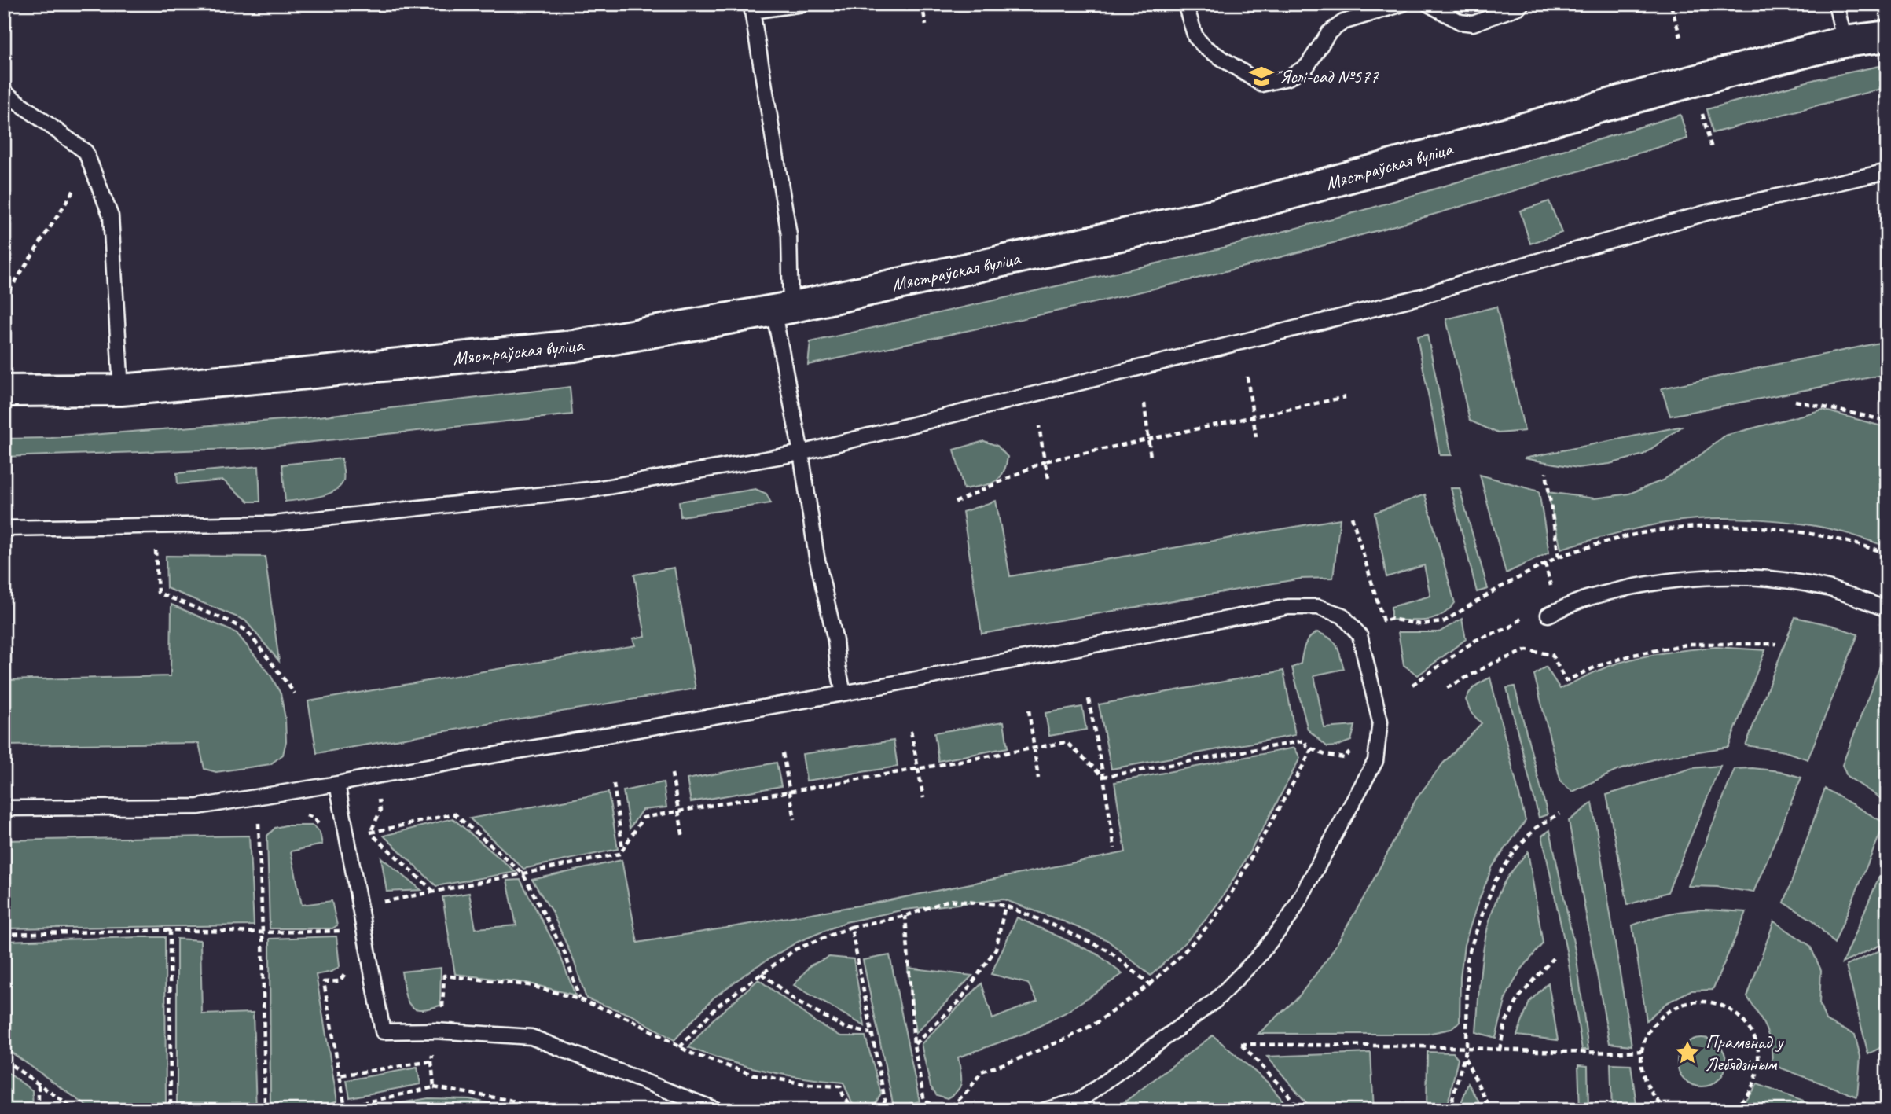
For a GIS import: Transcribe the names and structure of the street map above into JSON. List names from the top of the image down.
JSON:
{
  "streets": {
    "street": ["Мястраўская вуліца"]
  },
  "places": {
    "school or university": ["Яслі-сад №577"],
    "place": ["Праменад у Лебядзіным"]
  }
}
